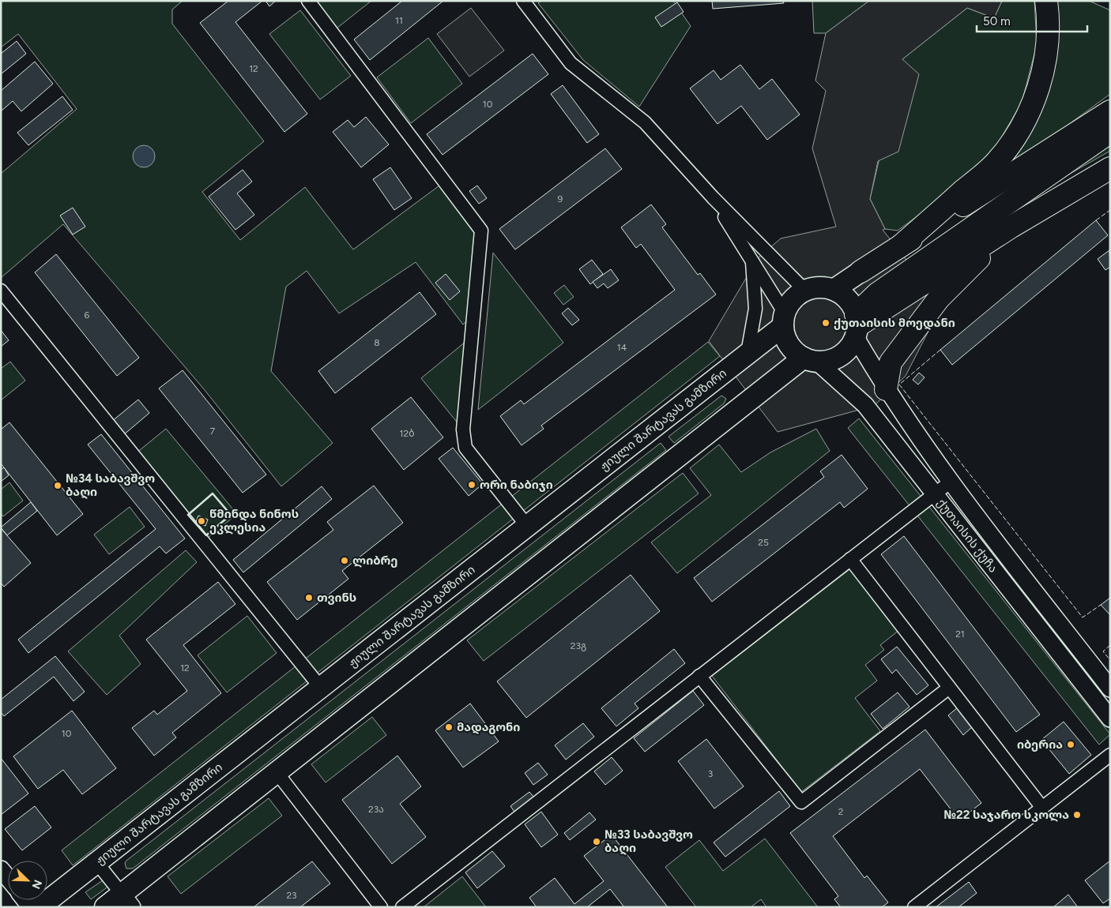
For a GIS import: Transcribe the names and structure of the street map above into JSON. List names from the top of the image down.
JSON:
{
  "streets": {
    "main road": ["ჟიული შარტავას გამზირი"],
    "street": ["ქუთაისის ქუჩა"]
  },
  "crossings": [
    ["ჟიული შარტავას გამზირი", "ქუთაისის ქუჩა"]
  ],
  "places": [
    "ქუთაისის მოედანი",
    "ორი ნაბიჯი",
    "№34 საბავშვო ბაღი",
    "წმინდა ნინოს ეკლესია",
    "ლიბრე",
    "თვინს",
    "მადაგონი",
    "იბერია",
    "№22 საჯარო სკოლა",
    "№33 საბავშვო ბაღი"
  ],
  "house_numbers": [
    "11",
    "12",
    "10",
    "9",
    "6",
    "8",
    "14",
    "7",
    "12ბ",
    "25",
    "21",
    "23გ",
    "12",
    "10",
    "3",
    "23ა",
    "2",
    "23"
  ],
  "scale_bar": "50 m",
  "north": "bottom right"
}
